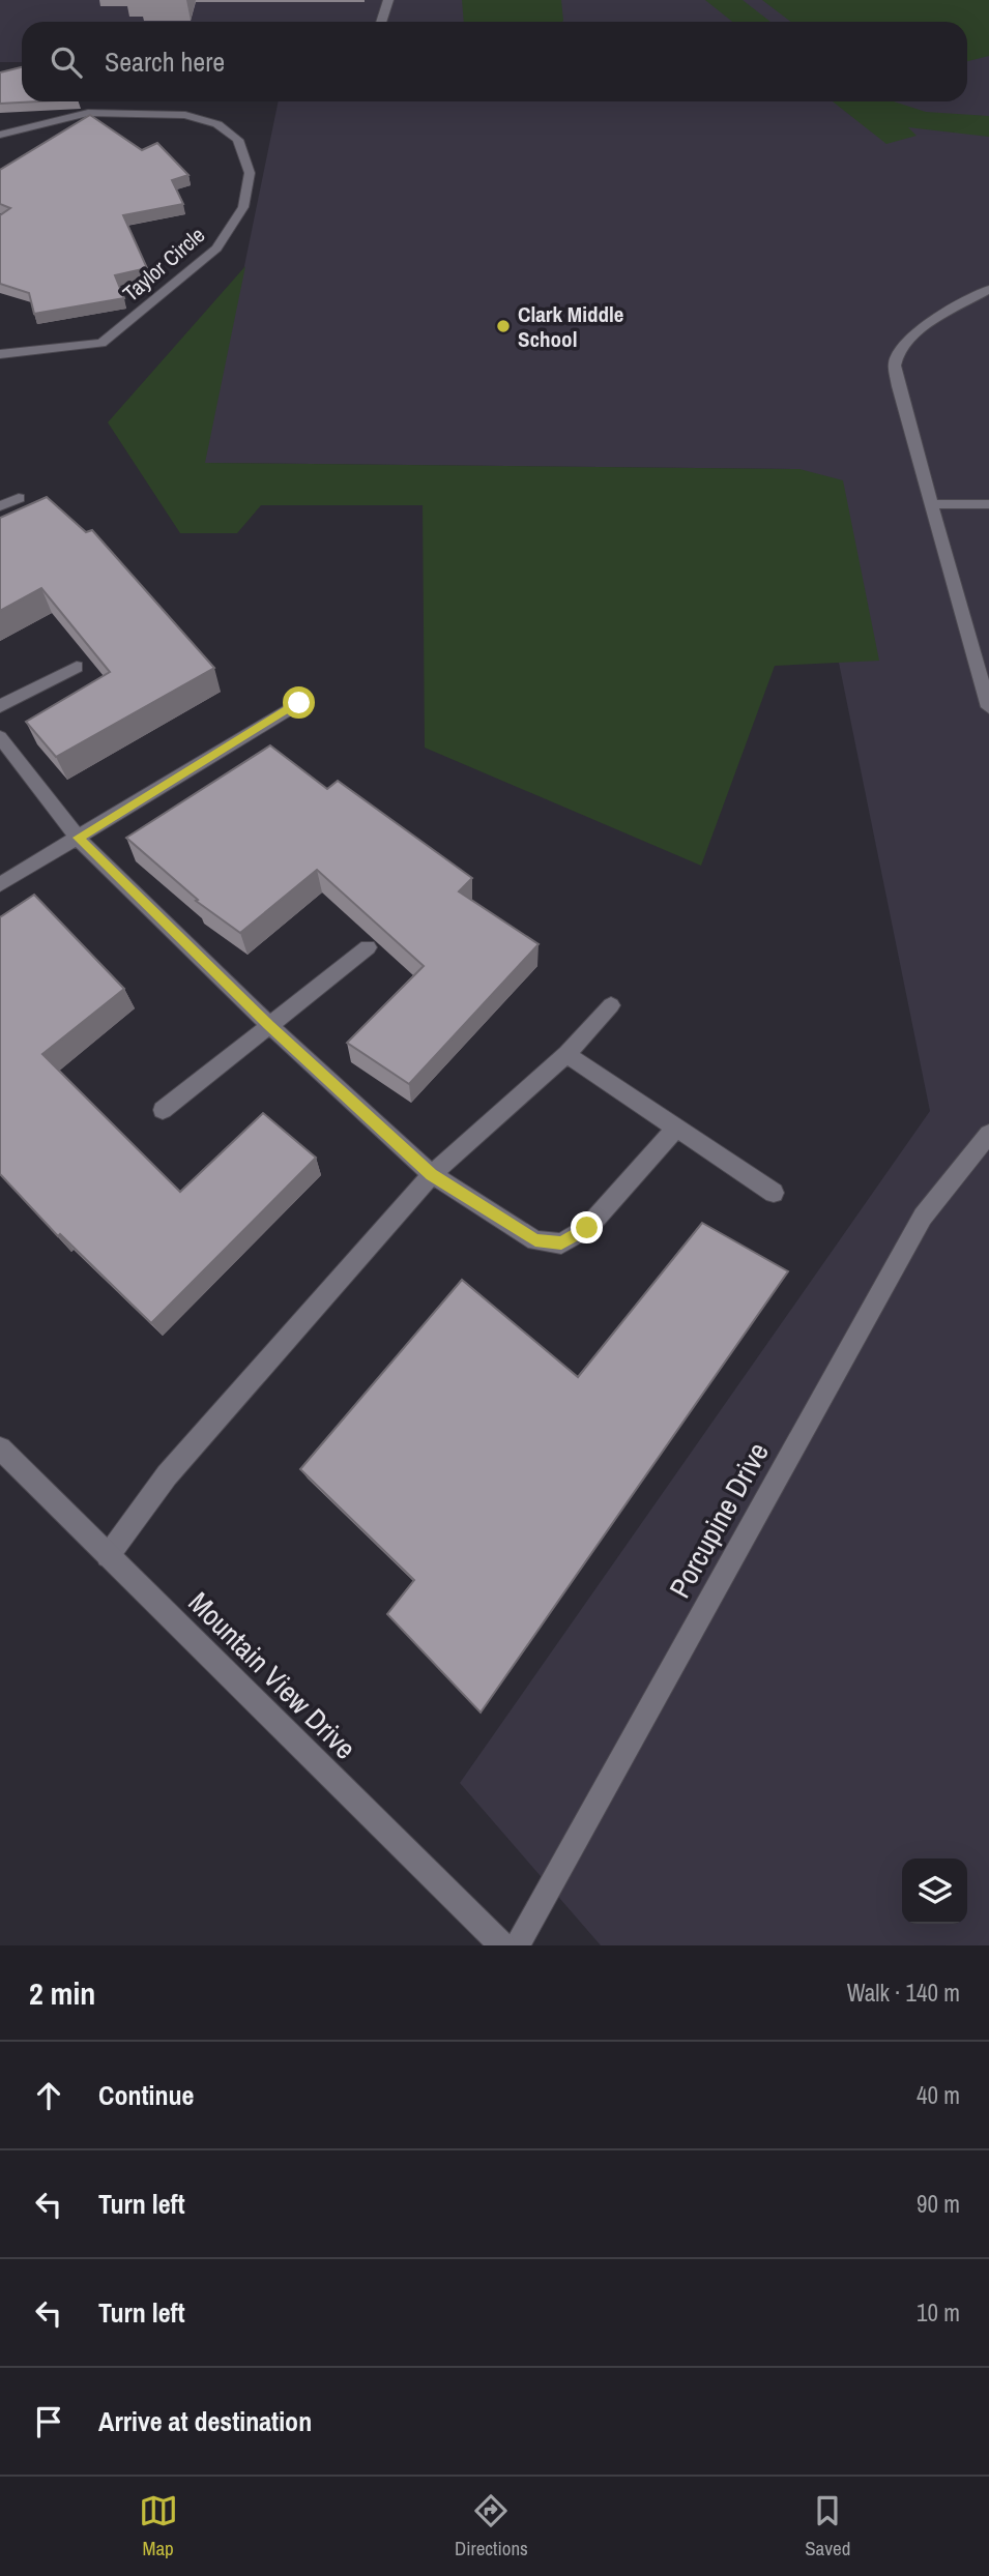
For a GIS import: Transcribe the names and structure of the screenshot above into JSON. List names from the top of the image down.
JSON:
{
  "streets": {
    "street": ["Taylor Circle", "Porcupine Drive", "Mountain View Drive"]
  },
  "places": ["Clark Middle School"],
  "page": {
    "search": "Search here",
    "heading": ["2 min", "Walk · 140 m"],
    "list": [
      ["Continue", "40 m"],
      ["Turn left", "90 m"],
      ["Turn left", "10 m"],
      "Arrive at destination"
    ],
    "nav": ["Map", "Directions", "Saved"]
  }
}
